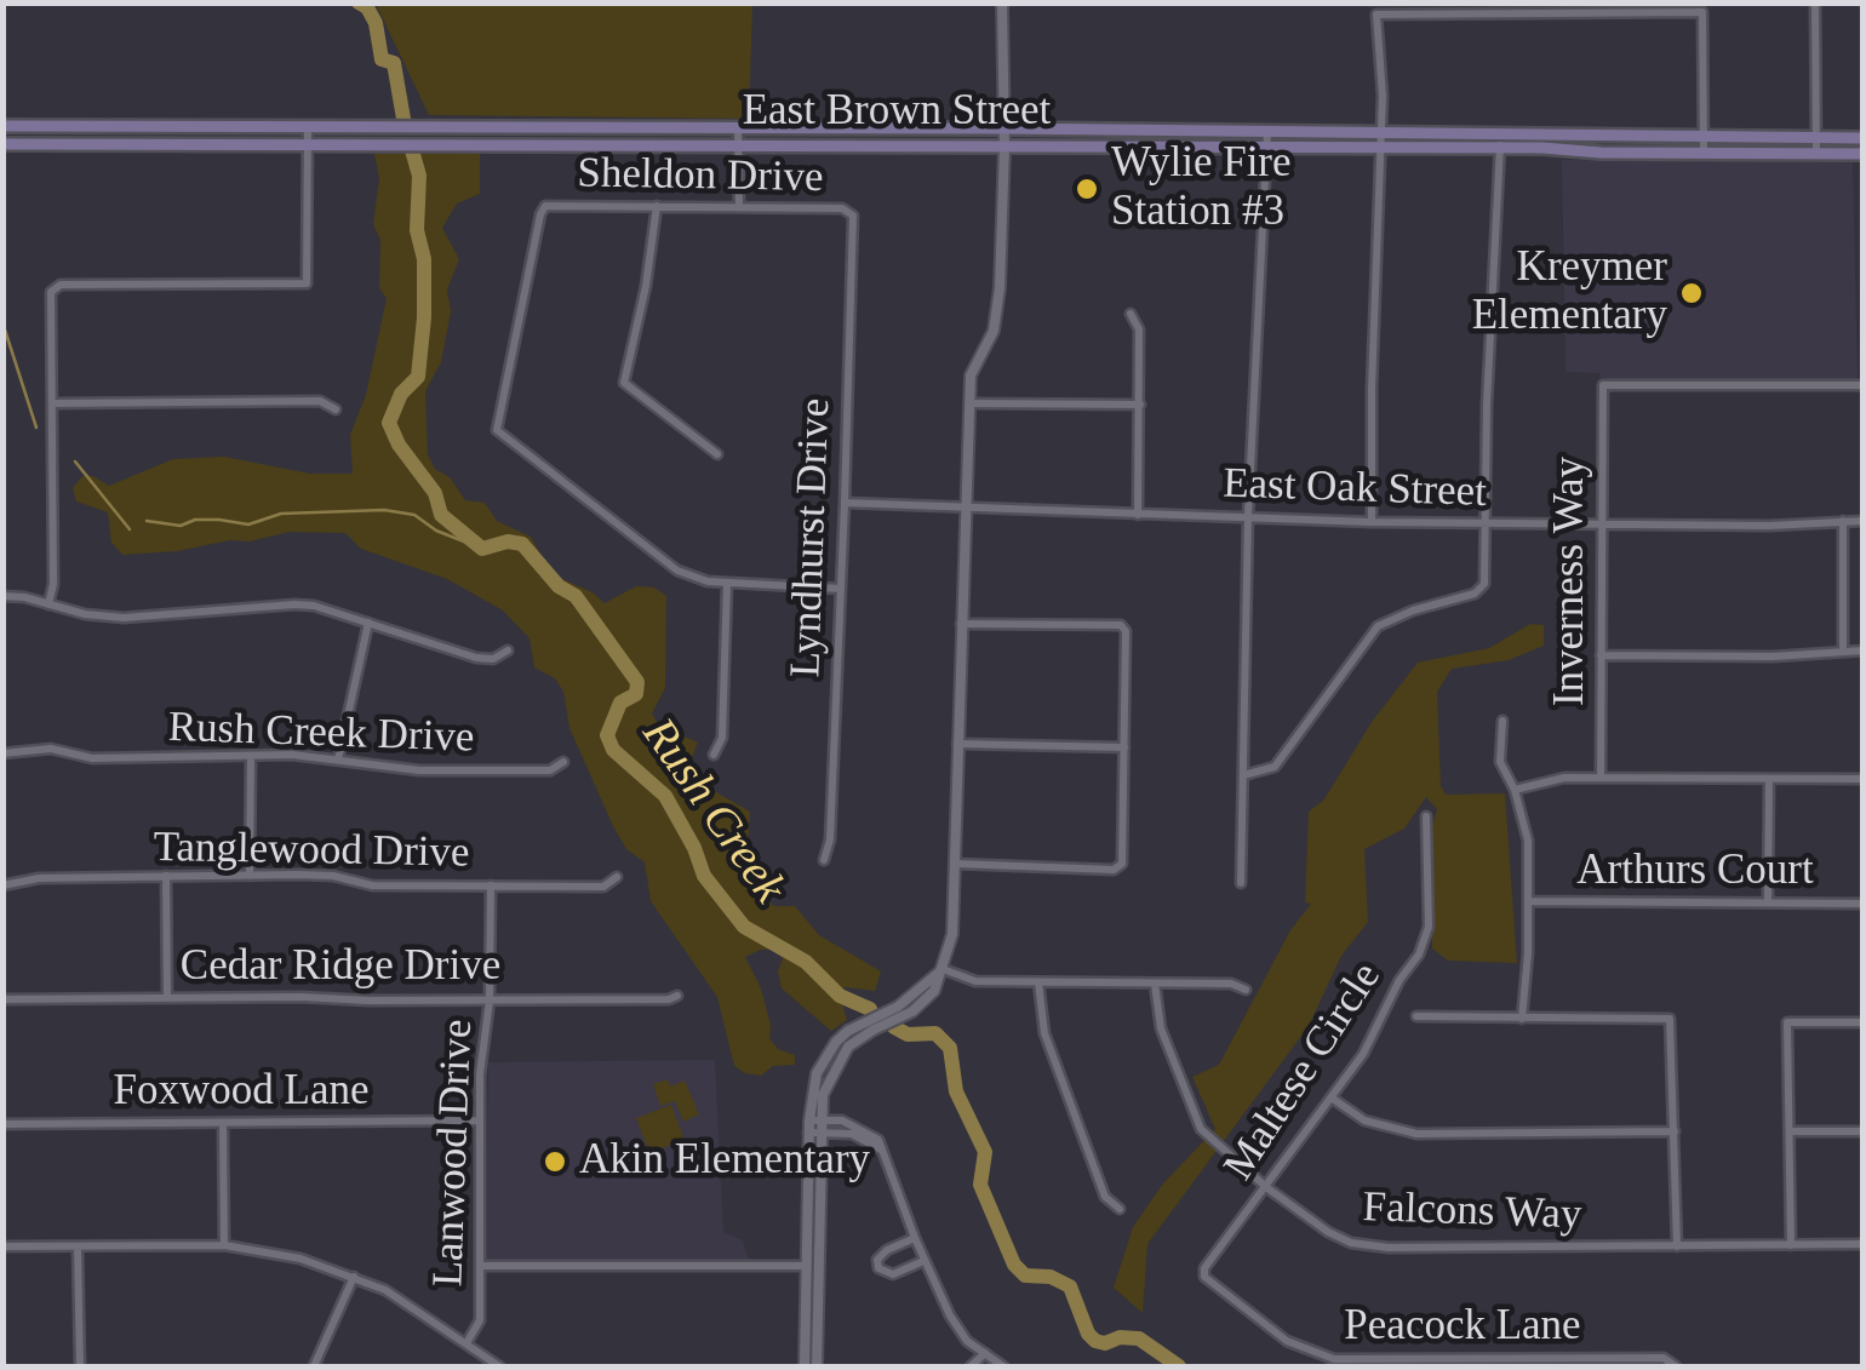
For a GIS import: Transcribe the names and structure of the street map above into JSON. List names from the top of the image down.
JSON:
{
  "streets": {
    "main road": ["East Brown Street"],
    "street": [
      "Sheldon Drive",
      "East Oak Street",
      "Lyndhurst Drive",
      "Inverness Way",
      "Rush Creek Drive",
      "Tanglewood Drive",
      "Arthurs Court",
      "Cedar Ridge Drive",
      "Maltese Circle",
      "Foxwood Lane",
      "Lanwood Drive",
      "Falcons Way",
      "Peacock Lane"
    ]
  },
  "crossings": [
    ["Sheldon Drive", "Lyndhurst Drive"],
    ["East Oak Street", "Lyndhurst Drive"],
    ["East Oak Street", "Inverness Way"],
    ["Tanglewood Drive", "Lanwood Drive"],
    ["Cedar Ridge Drive", "Lanwood Drive"],
    ["Maltese Circle", "Falcons Way"],
    ["Maltese Circle", "Peacock Lane"],
    ["Foxwood Lane", "Lanwood Drive"]
  ],
  "water": ["Rush Creek"],
  "places": ["Wylie Fire Station #3", "Kreymer Elementary", "Akin Elementary"]
}
